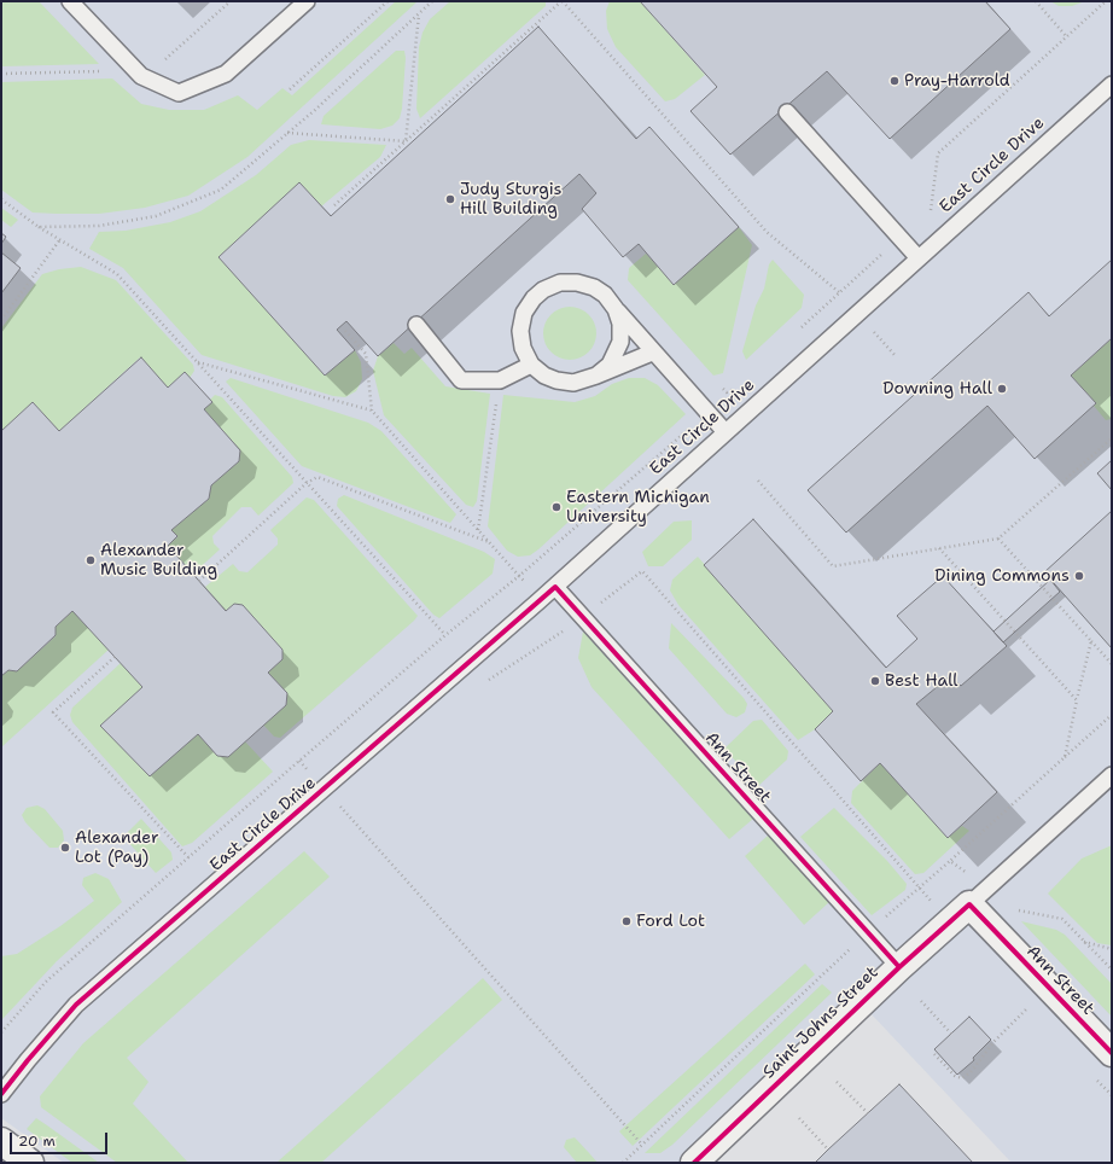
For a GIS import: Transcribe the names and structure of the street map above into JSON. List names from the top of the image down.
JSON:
{
  "streets": {
    "street": ["Ann Street", "Saint Johns Street"],
    "lane": ["East Circle Drive"]
  },
  "crossings": [
    ["East Circle Drive", "Ann Street"],
    ["Ann Street", "Saint Johns Street"]
  ],
  "places": [
    "Pray-Harrold",
    "Judy Sturgis Hill Building",
    "Downing Hall",
    "Eastern Michigan University",
    "Alexander Music Building",
    "Dining Commons",
    "Best Hall",
    "Alexander Lot (Pay)",
    "Ford Lot"
  ],
  "scale_bar": "20 m"
}
